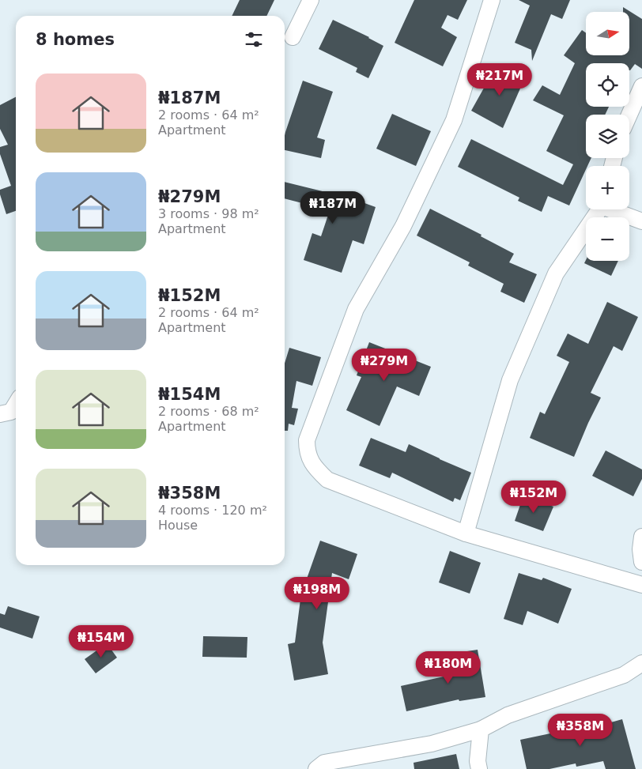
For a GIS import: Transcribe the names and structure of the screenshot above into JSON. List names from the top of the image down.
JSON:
{
  "north": "right",
  "page": {
    "map_buttons": ["+", "−"],
    "heading": "8 homes",
    "price": [
      "₦217M",
      "₦187M",
      "₦279M",
      "₦152M",
      "₦198M",
      "₦154M",
      "₦180M",
      "₦358M"
    ],
    "list": [
      {
        "name": "₦187M",
        "note": "2 rooms · 64 m² · Apartment"
      },
      {
        "name": "₦279M",
        "note": "3 rooms · 98 m² · Apartment"
      },
      {
        "name": "₦152M",
        "note": "2 rooms · 64 m² · Apartment"
      },
      {
        "name": "₦154M",
        "note": "2 rooms · 68 m² · Apartment"
      },
      {
        "name": "₦358M",
        "note": "4 rooms · 120 m² · House"
      }
    ]
  }
}
